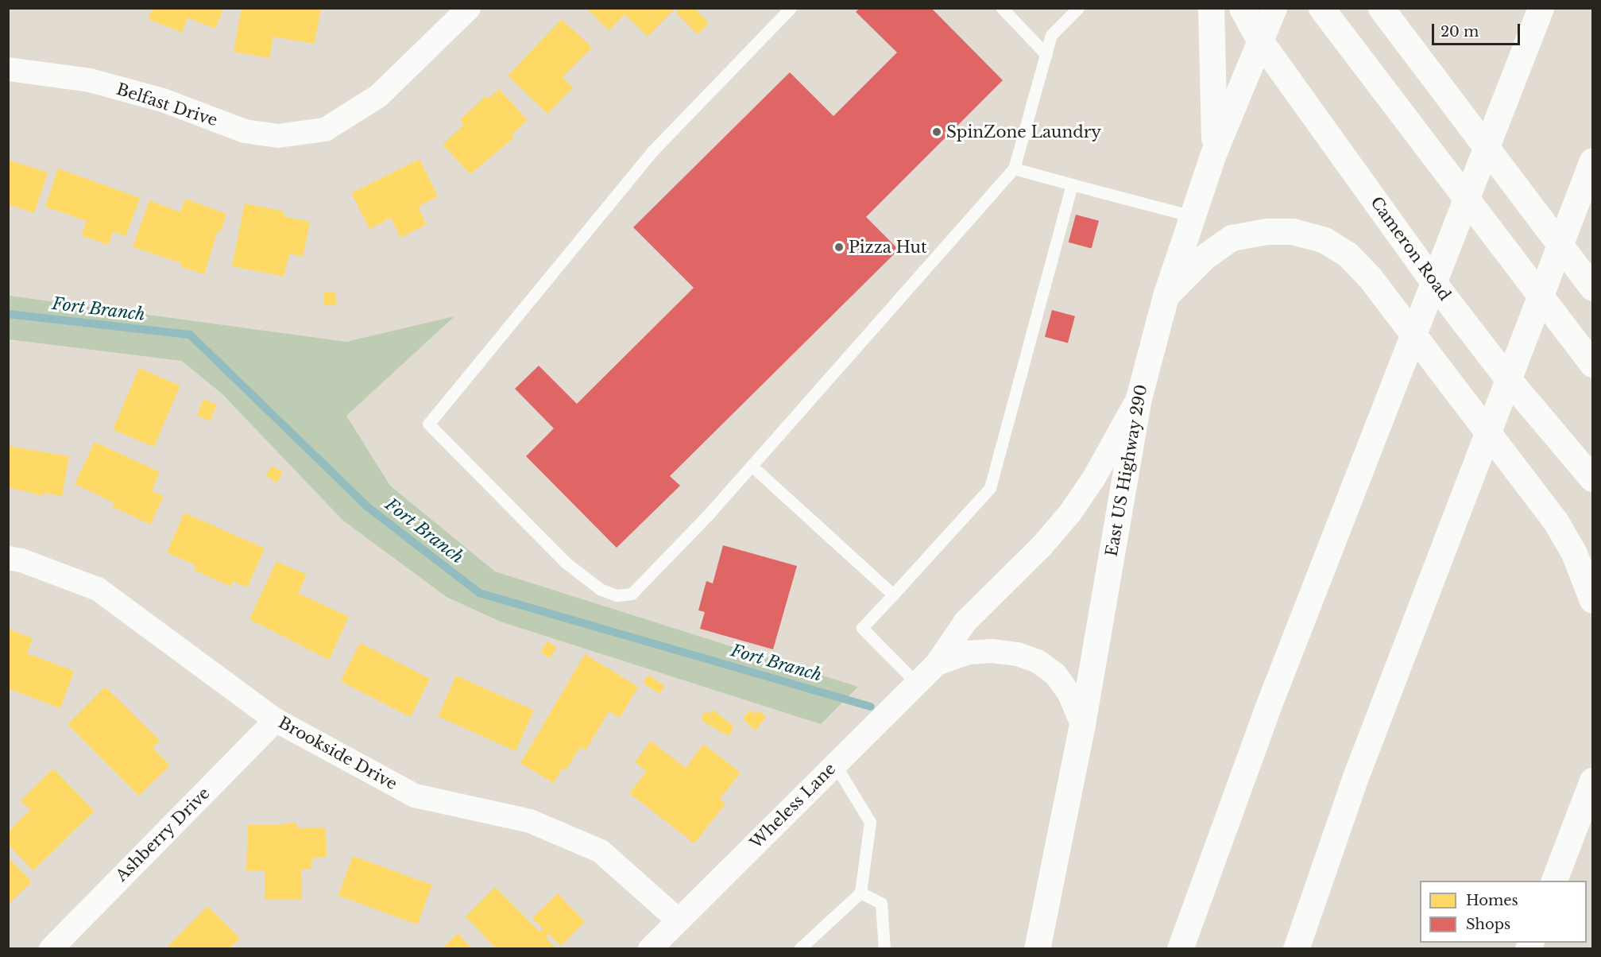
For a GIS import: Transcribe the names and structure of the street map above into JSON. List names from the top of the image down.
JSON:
{
  "streets": {
    "main road": ["Cameron Road", "East US Highway 290"],
    "street": [
      "Belfast Drive",
      "Brookside Drive",
      "Wheless Lane",
      "Ashberry Drive"
    ]
  },
  "crossings": [
    ["Cameron Road", "East US Highway 290"],
    ["East US Highway 290", "Wheless Lane"],
    ["Brookside Drive", "Wheless Lane"],
    ["Brookside Drive", "Ashberry Drive"]
  ],
  "water": ["Fort Branch"],
  "places": ["SpinZone Laundry", "Pizza Hut"],
  "legend": ["Homes", "Shops"],
  "scale_bar": "20 m"
}
